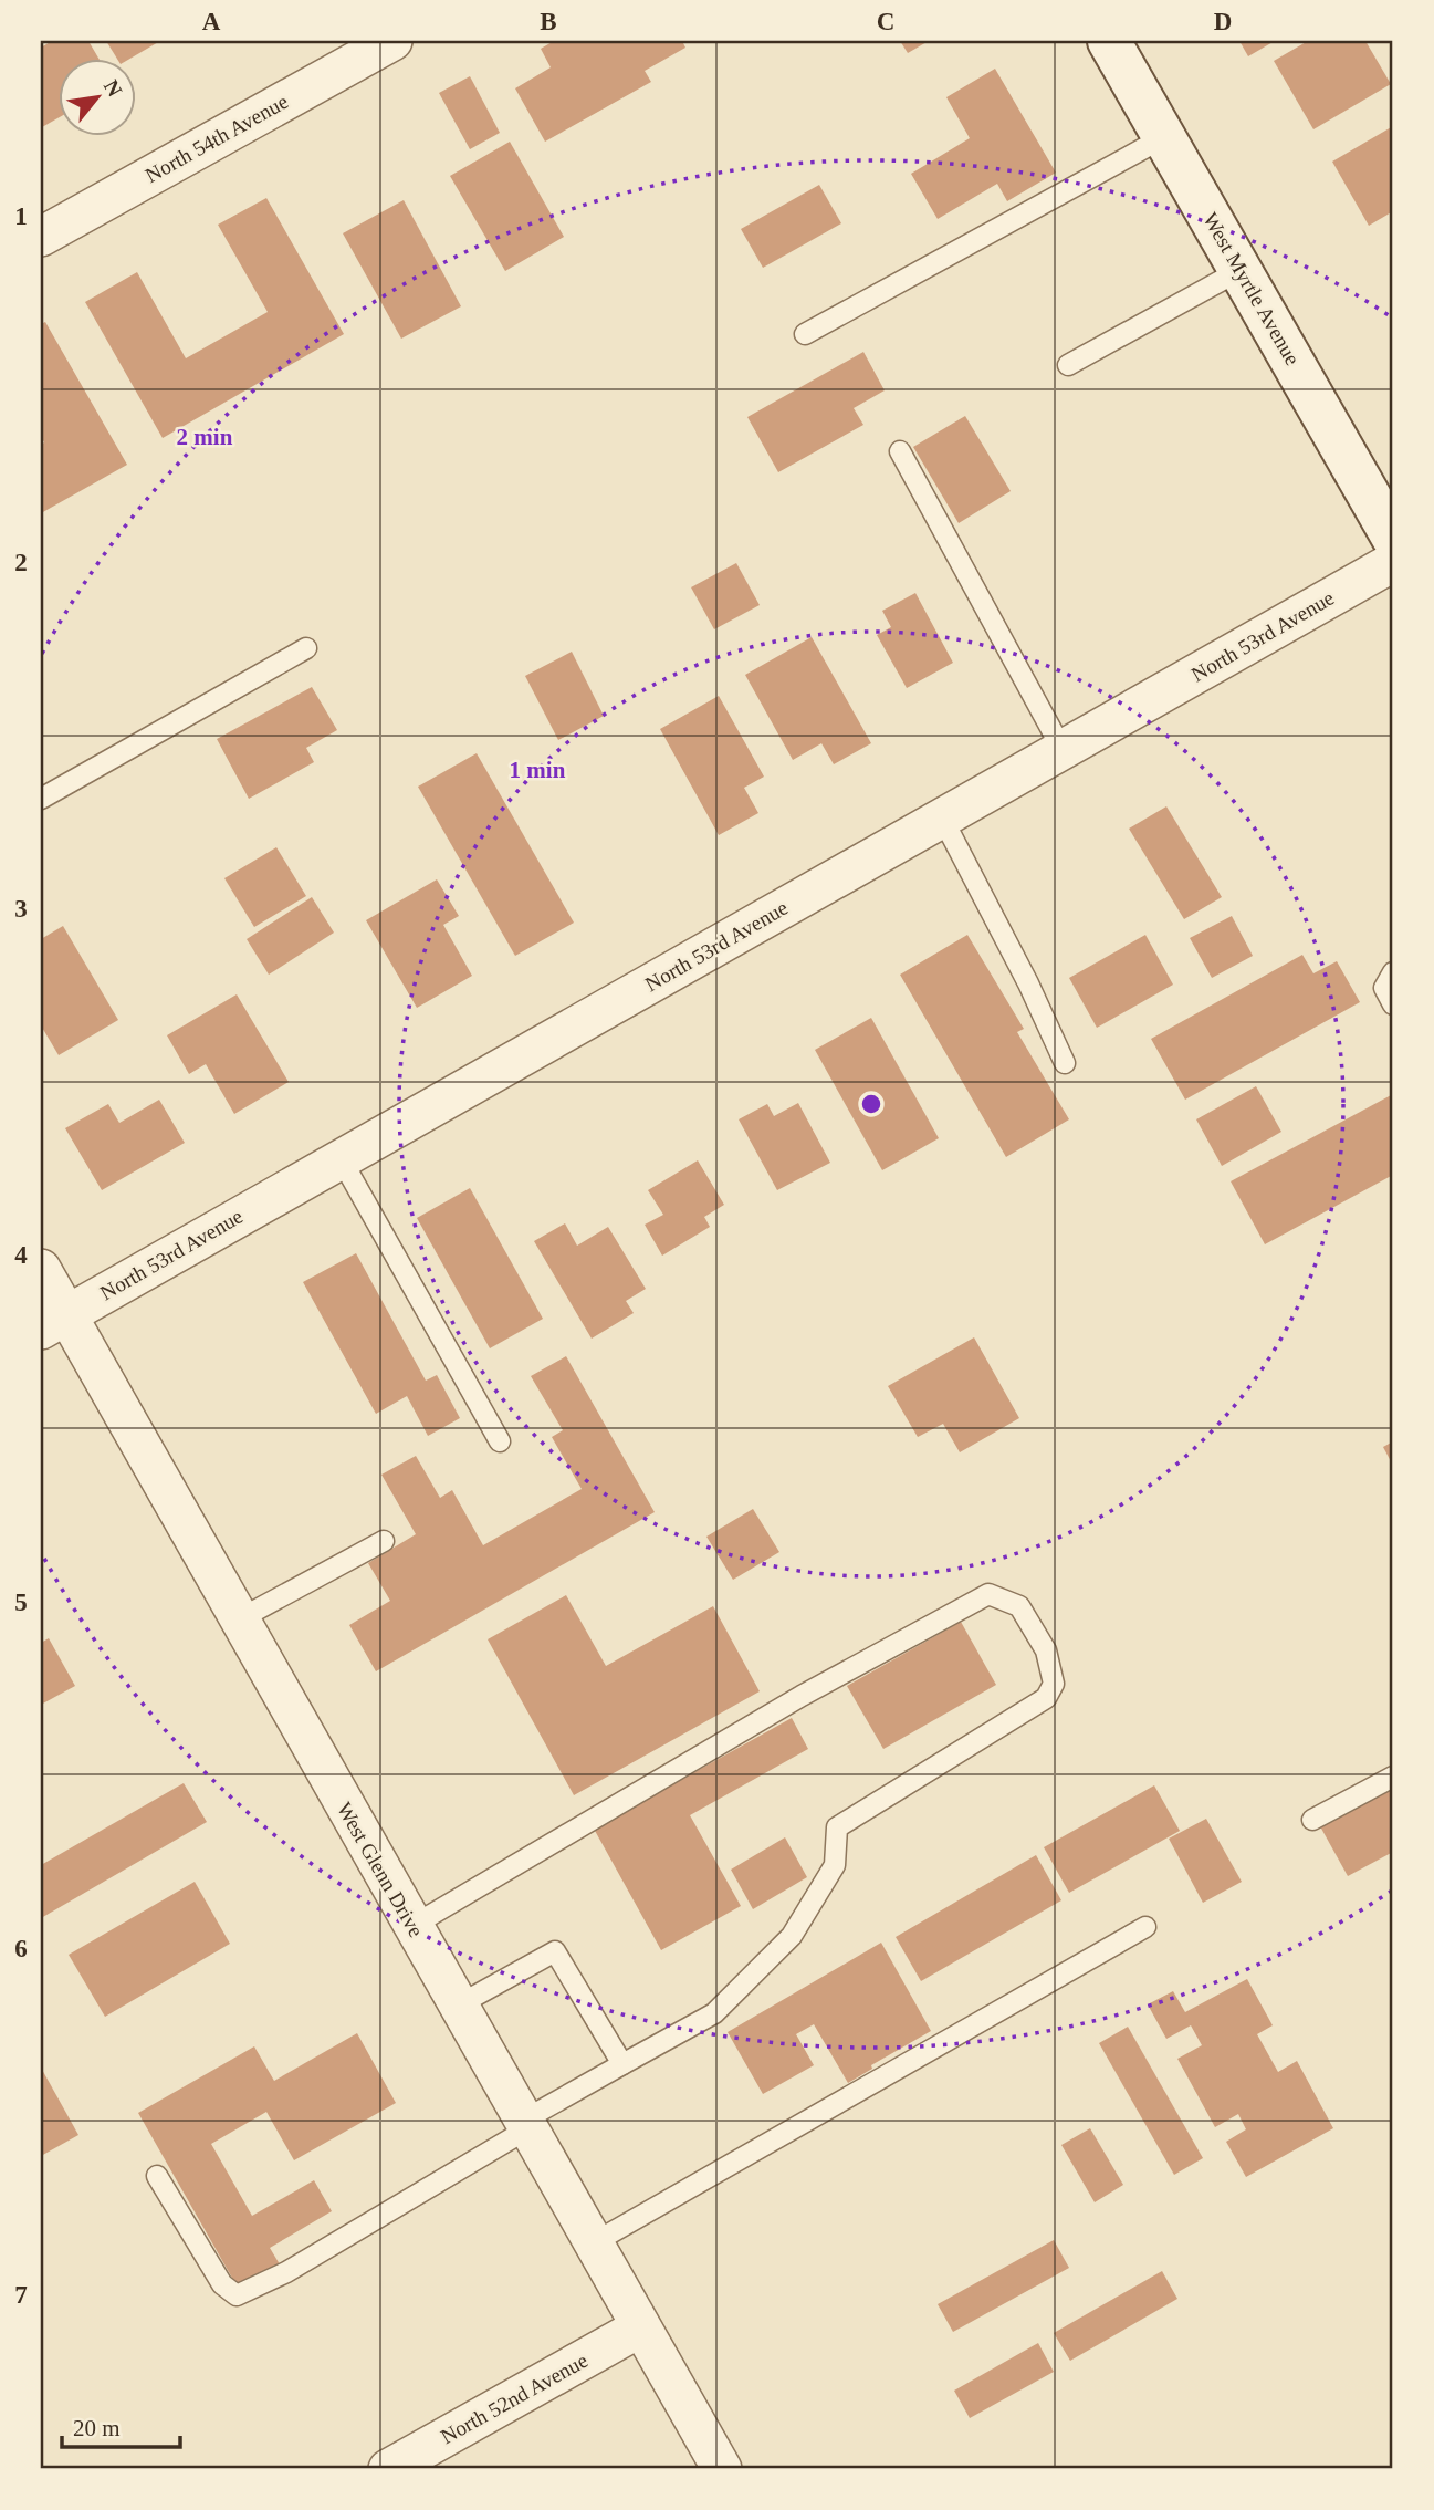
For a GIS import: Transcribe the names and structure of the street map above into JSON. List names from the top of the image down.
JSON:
{
  "streets": {
    "street": [
      "North 54th Avenue",
      "West Myrtle Avenue",
      "North 53rd Avenue",
      "West Glenn Drive",
      "North 52nd Avenue"
    ]
  },
  "crossings": [
    ["North 53rd Avenue", "West Glenn Drive"],
    ["West Glenn Drive", "North 52nd Avenue"]
  ],
  "scale_bar": "20 m",
  "north": "top right",
  "grid": {
    "columns": [
      "A",
      "B",
      "C",
      "D"
    ],
    "rows": [
      "1",
      "2",
      "3",
      "4",
      "5",
      "6",
      "7"
    ]
  },
  "rings": ["2 min", "1 min"]
}
